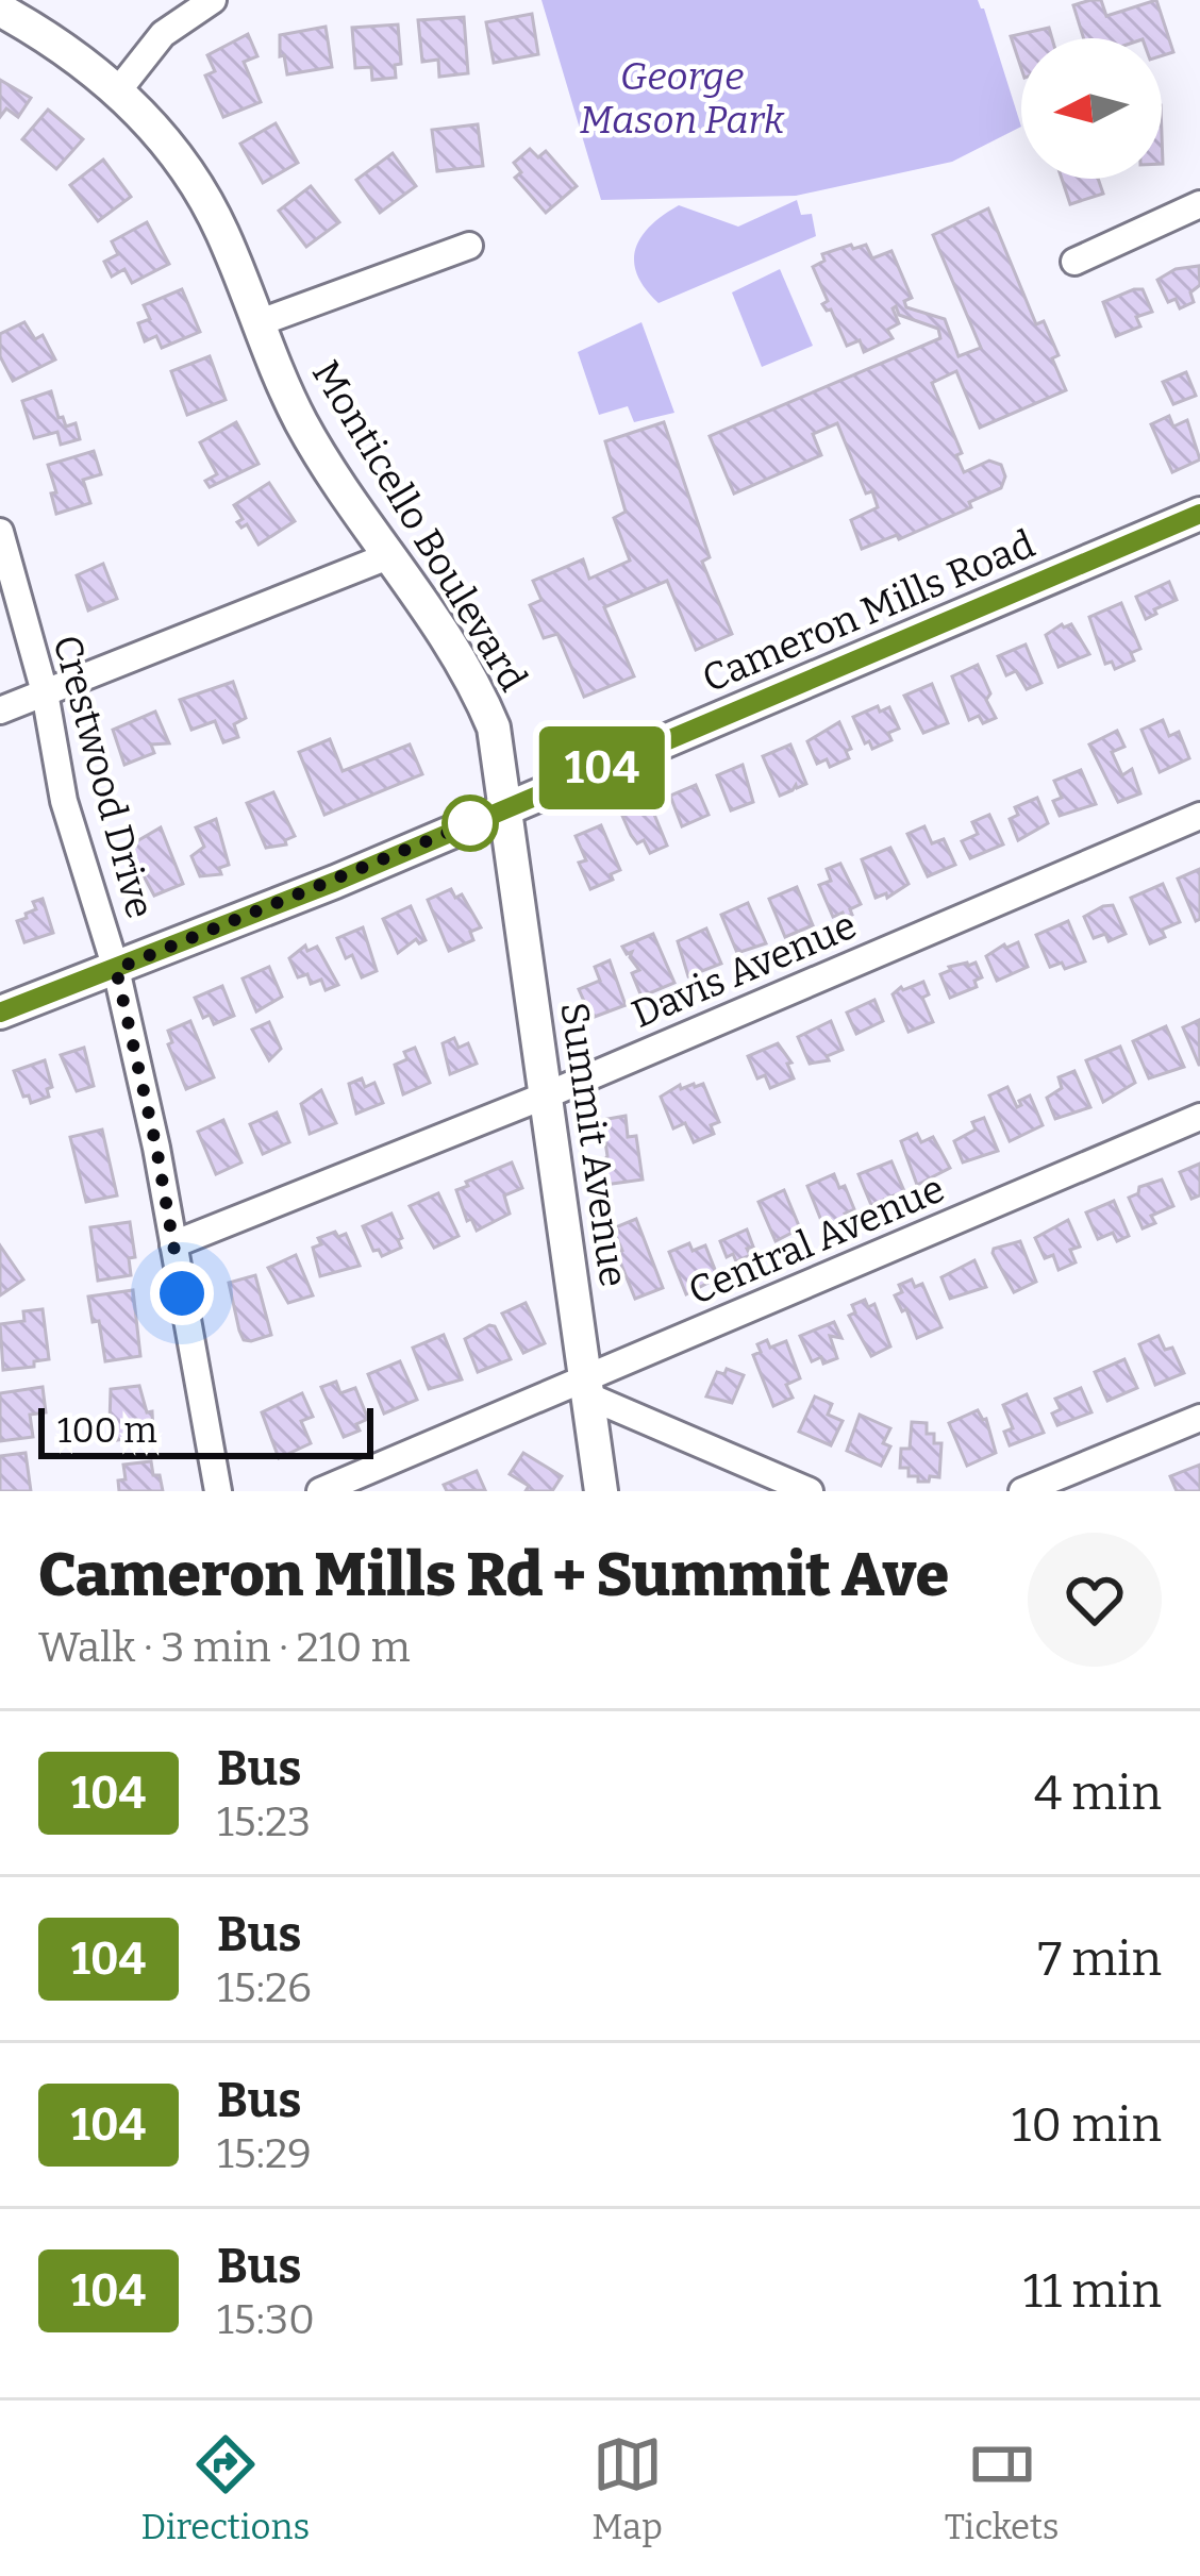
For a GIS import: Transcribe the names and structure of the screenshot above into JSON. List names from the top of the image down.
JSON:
{
  "streets": {
    "street": [
      "Monticello Boulevard",
      "Cameron Mills Road",
      "Crestwood Drive",
      "Davis Avenue",
      "Summit Avenue",
      "Central Avenue"
    ]
  },
  "crossings": [
    ["Monticello Boulevard", "Cameron Mills Road"],
    ["Monticello Boulevard", "Summit Avenue"],
    ["Cameron Mills Road", "Crestwood Drive"],
    ["Cameron Mills Road", "Summit Avenue"],
    ["Crestwood Drive", "Davis Avenue"],
    ["Davis Avenue", "Summit Avenue"],
    ["Summit Avenue", "Central Avenue"]
  ],
  "parks": ["George Mason Park"],
  "lines": ["bus line 104"],
  "scale_bar": "100 m",
  "north": "left",
  "page": {
    "on_map": "104",
    "scale": "100 m",
    "heading": ["Cameron Mills Rd + Summit Ave", "Walk · 3 min · 210 m"],
    "list": [
      {
        "mark": "104",
        "name": "Bus",
        "note": "15:23",
        "value": "4 min"
      },
      {
        "mark": "104",
        "name": "Bus",
        "note": "15:26",
        "value": "7 min"
      },
      {
        "mark": "104",
        "name": "Bus",
        "note": "15:29",
        "value": "10 min"
      },
      {
        "mark": "104",
        "name": "Bus",
        "note": "15:30",
        "value": "11 min"
      }
    ],
    "tabs": ["Directions", "Map", "Tickets"]
  }
}
